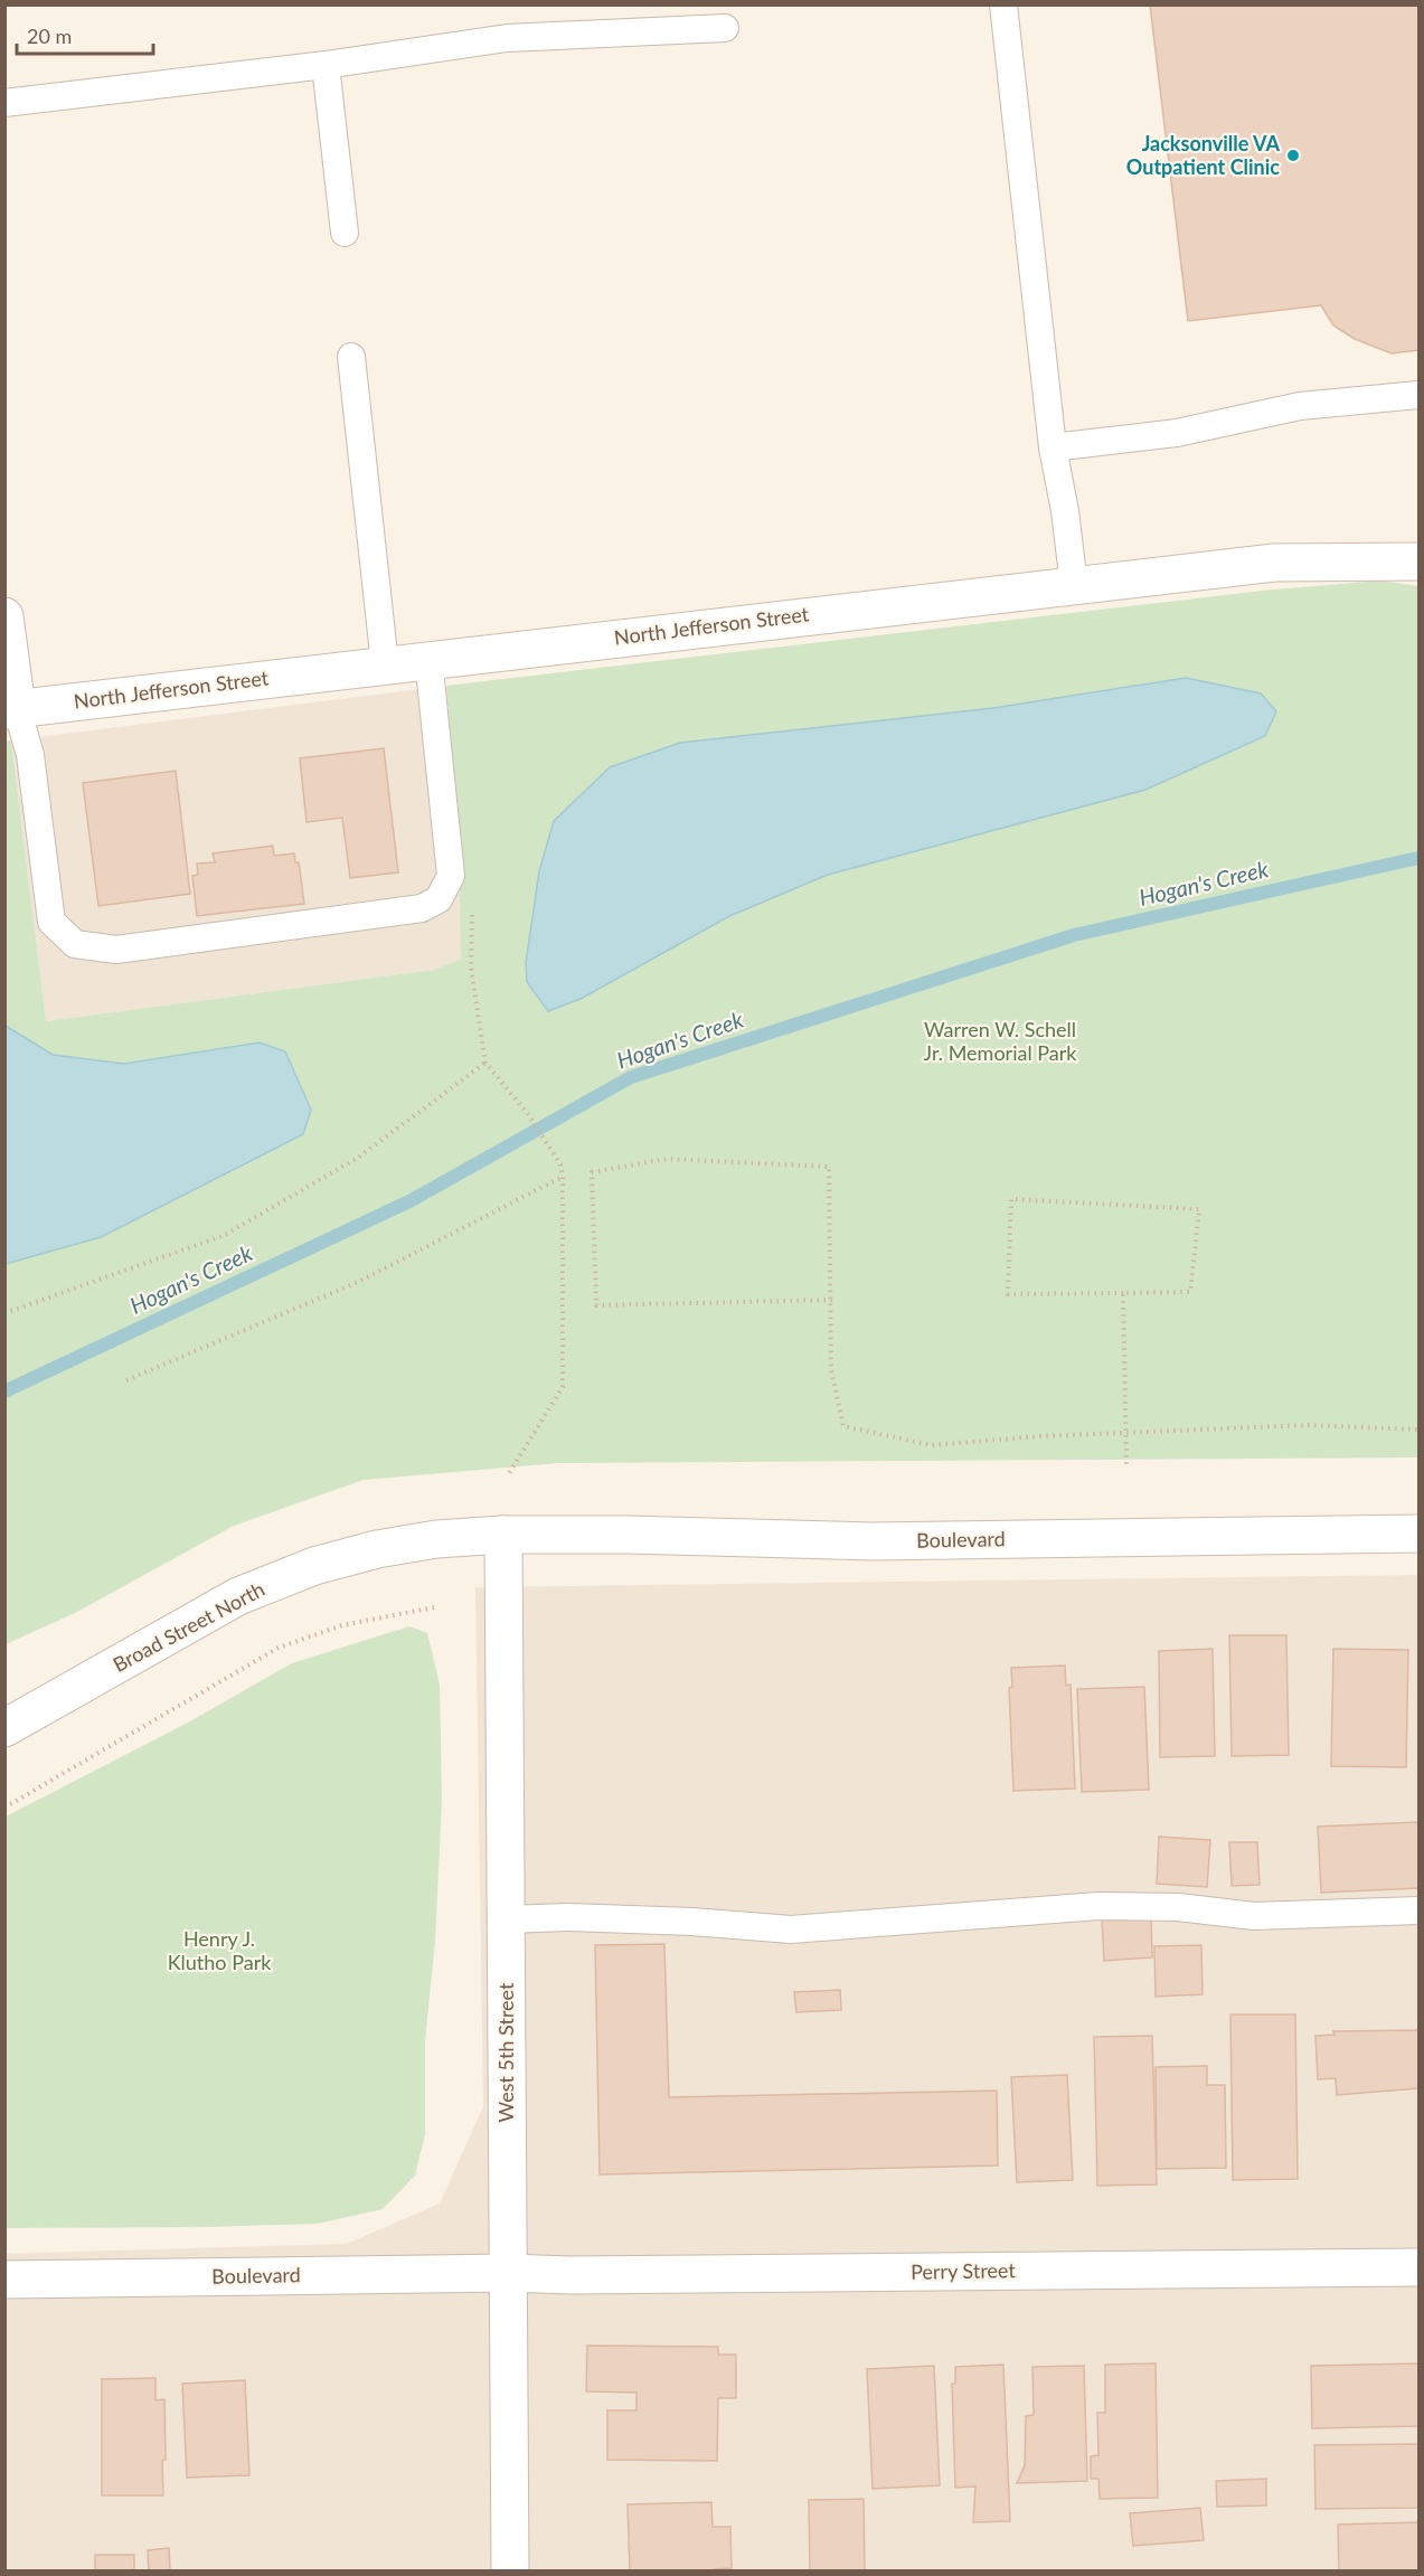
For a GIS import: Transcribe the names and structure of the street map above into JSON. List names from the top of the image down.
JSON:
{
  "streets": {
    "street": [
      "North Jefferson Street",
      "Boulevard",
      "Broad Street North",
      "West 5th Street",
      "Perry Street"
    ]
  },
  "crossings": [
    ["Boulevard", "Broad Street North"],
    ["Boulevard", "West 5th Street"],
    ["Boulevard", "Perry Street"],
    ["Broad Street North", "West 5th Street"],
    ["West 5th Street", "Perry Street"]
  ],
  "water": ["Hogan's Creek"],
  "parks": ["Warren W. Schell Jr. Memorial Park", "Henry J. Klutho Park"],
  "places": ["Jacksonville VA Outpatient Clinic"],
  "scale_bar": "20 m"
}
